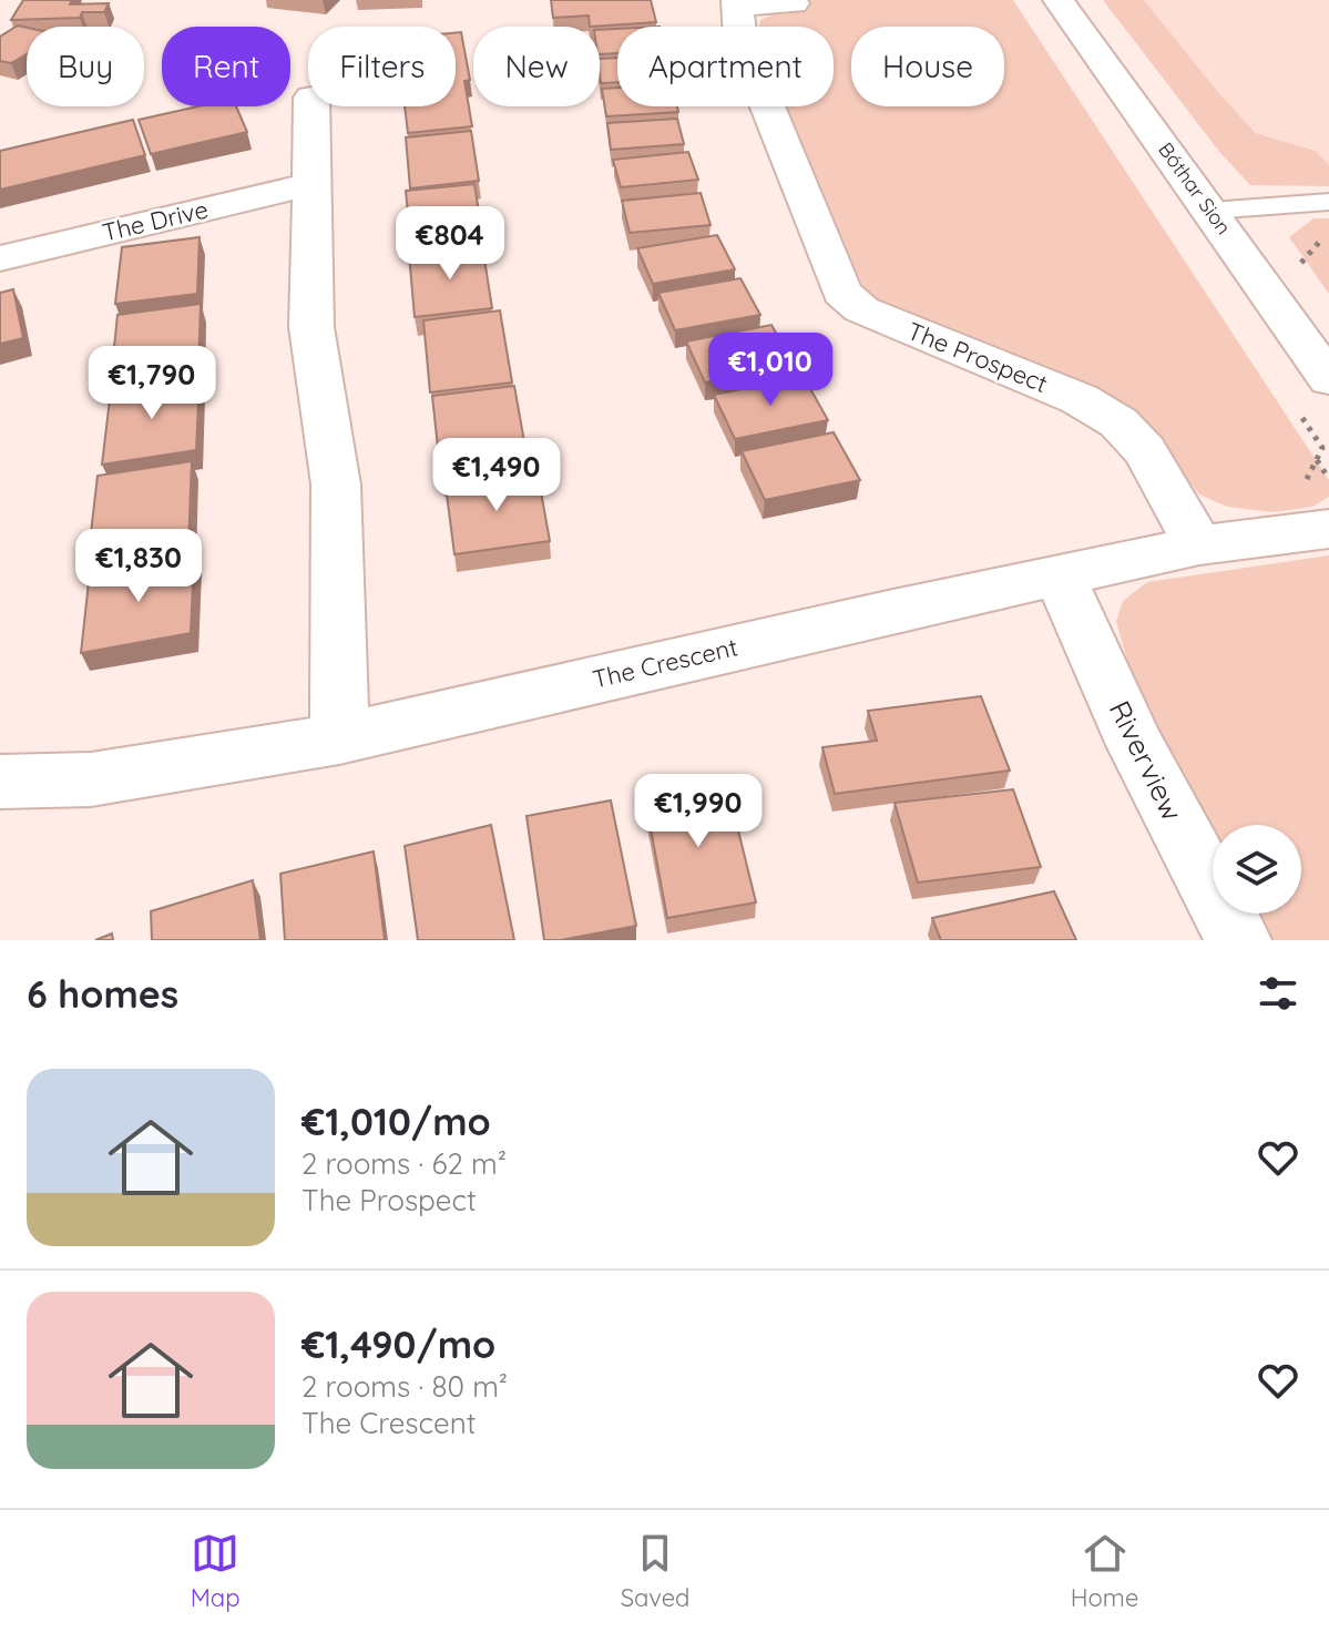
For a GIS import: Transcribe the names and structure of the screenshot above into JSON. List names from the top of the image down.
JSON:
{
  "streets": {
    "street": [
      "Bóthar Sion",
      "The Drive",
      "The Prospect",
      "The Crescent",
      "Riverview"
    ]
  },
  "crossings": [
    ["The Prospect", "The Crescent"],
    ["The Crescent", "Riverview"]
  ],
  "page": {
    "chip": [
      "Buy",
      "Rent",
      "Filters",
      "New",
      "Apartment",
      "House"
    ],
    "price": [
      "€804",
      "€1,010",
      "€1,790",
      "€1,490",
      "€1,830",
      "€1,990"
    ],
    "heading": "6 homes",
    "list": [
      {
        "name": "€1,010/mo",
        "note": "2 rooms · 62 m² · The Prospect"
      },
      {
        "name": "€1,490/mo",
        "note": "2 rooms · 80 m² · The Crescent"
      }
    ],
    "tabs": ["Map", "Saved", "Home"]
  }
}
